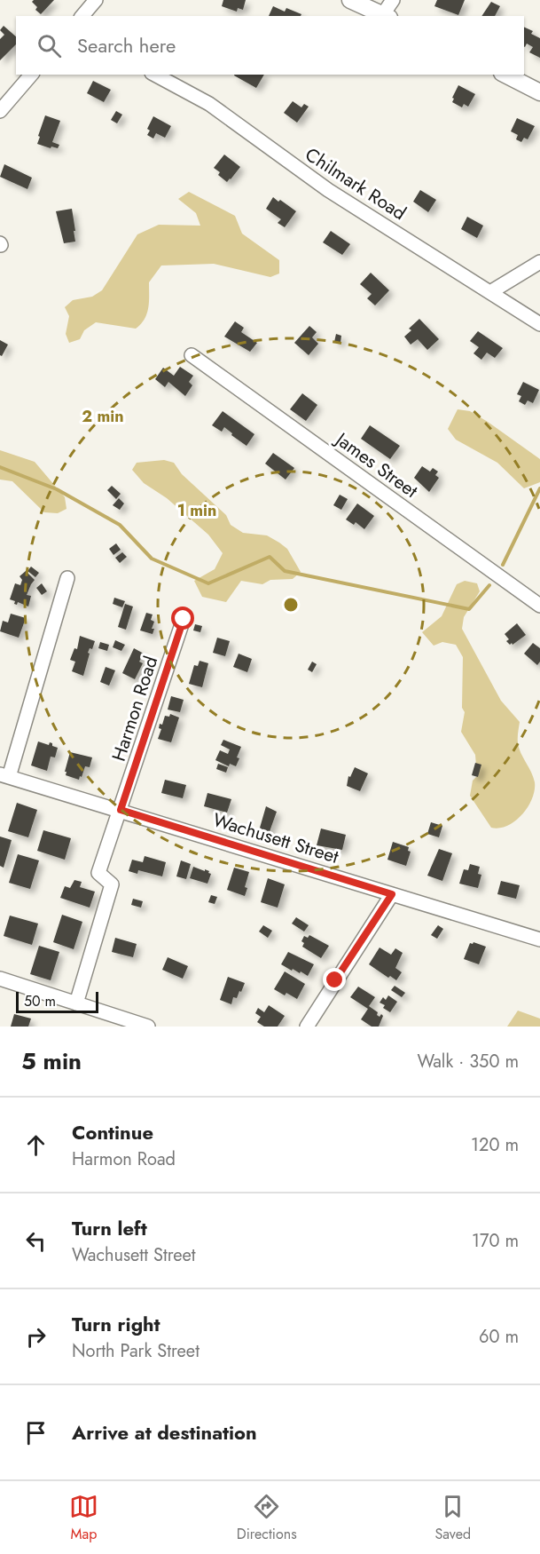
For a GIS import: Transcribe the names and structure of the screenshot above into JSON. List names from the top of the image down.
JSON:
{
  "streets": {
    "street": [
      "Chilmark Road",
      "James Street",
      "Harmon Road",
      "Wachusett Street"
    ]
  },
  "crossings": [
    ["Harmon Road", "Wachusett Street"]
  ],
  "scale_bar": "50 m",
  "page": {
    "search": "Search here",
    "scale": "50 m",
    "heading": ["5 min", "Walk · 350 m"],
    "list": [
      ["Continue", "Harmon Road", "120 m"],
      ["Turn left", "Wachusett Street", "170 m"],
      ["Turn right", "North Park Street", "60 m"],
      "Arrive at destination"
    ],
    "nav": ["Map", "Directions", "Saved"]
  },
  "rings": ["2 min", "1 min"]
}
